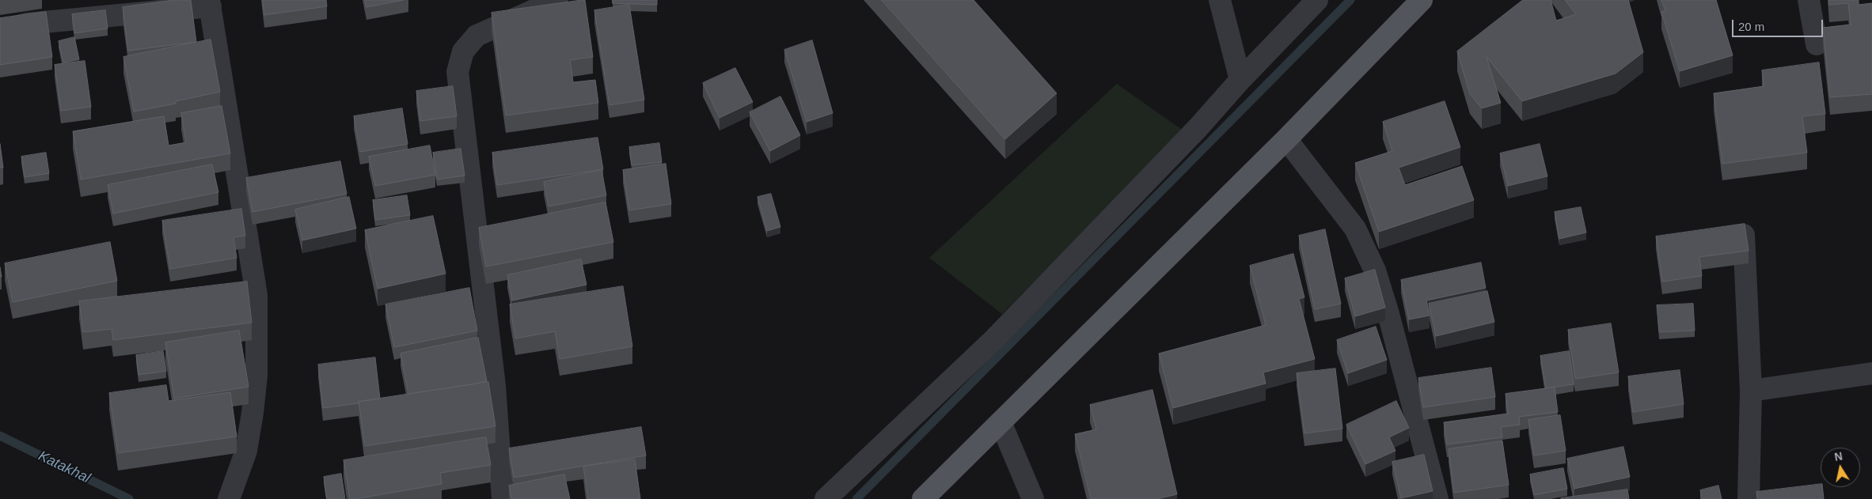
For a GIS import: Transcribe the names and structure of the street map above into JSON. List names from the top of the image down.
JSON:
{
  "water": ["Katakhal"],
  "scale_bar": "20 m",
  "north": "top"
}
